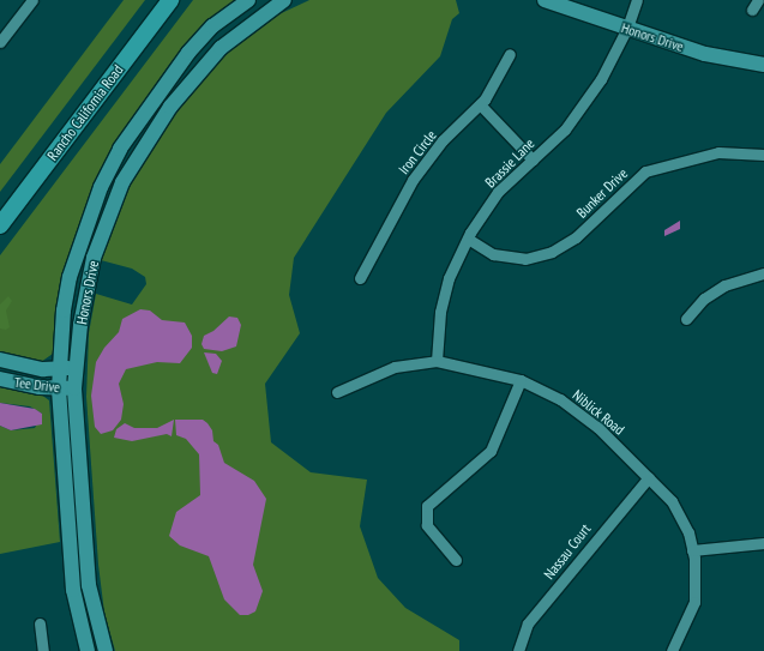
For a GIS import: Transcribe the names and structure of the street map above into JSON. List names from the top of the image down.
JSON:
{
  "streets": {
    "main road": ["Rancho California Road"],
    "street": [
      "Honors Drive",
      "Iron Circle",
      "Brassie Lane",
      "Bunker Drive",
      "Tee Drive",
      "Niblick Road",
      "Nassau Court"
    ]
  },
  "crossings": [
    ["Honors Drive", "Brassie Lane"],
    ["Honors Drive", "Tee Drive"],
    ["Brassie Lane", "Bunker Drive"],
    ["Brassie Lane", "Niblick Road"],
    ["Niblick Road", "Nassau Court"]
  ]
}
